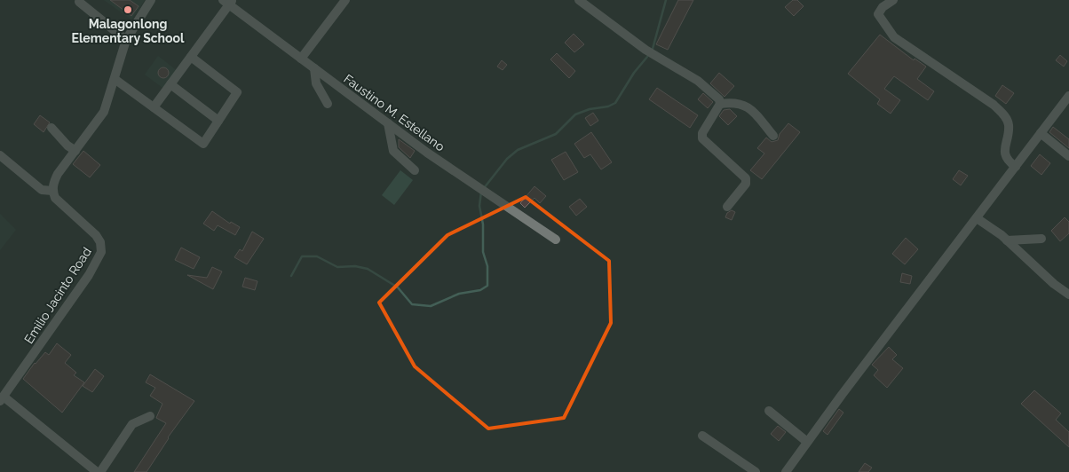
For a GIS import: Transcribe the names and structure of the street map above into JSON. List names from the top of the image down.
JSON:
{
  "streets": {
    "street": ["Faustino M. Estellano", "Emilio Jacinto Road"]
  },
  "places": ["Malagonlong Elementary School"]
}
